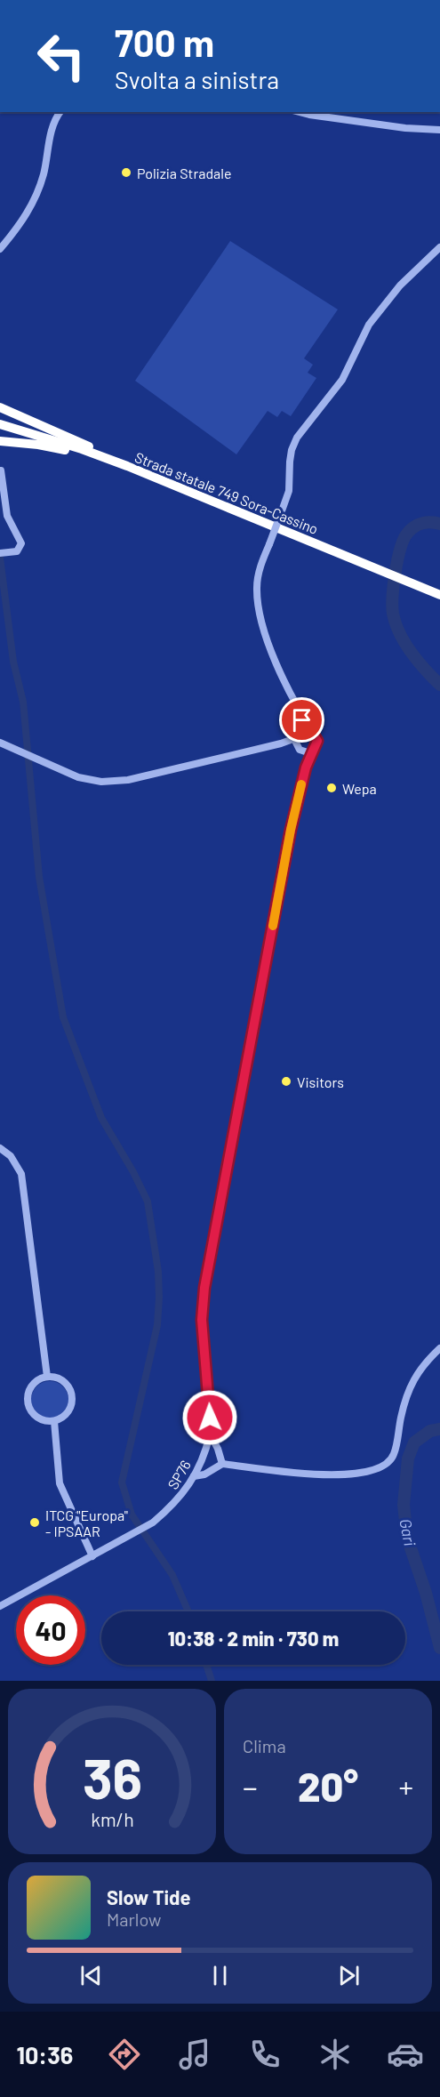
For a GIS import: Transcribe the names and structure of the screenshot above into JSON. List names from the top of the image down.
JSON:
{
  "streets": {
    "highway": ["Strada statale 749 Sora-Cassino"],
    "street": ["SP76"]
  },
  "water": ["Gari"],
  "places": [
    "Polizia Stradale",
    "Wepa",
    "Visitors",
    "ITCG \"Europa\" - IPSAAR"
  ],
  "page": {
    "turn": ["700 m", "Svolta a sinistra"],
    "limit": "40",
    "trip": "10:38 · 2 min · 730 m",
    "tile": "Clima",
    "heat": ["−", "20°", "+"],
    "song": ["Slow Tide", "Marlow"],
    "tabs": "10:36",
    "gauge": ["36", "km/h"]
  }
}
